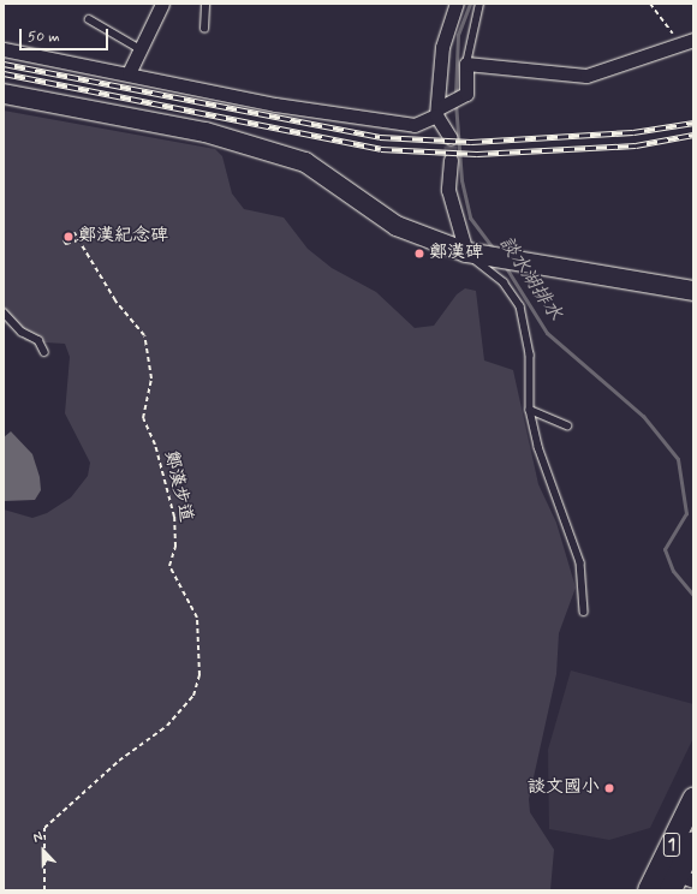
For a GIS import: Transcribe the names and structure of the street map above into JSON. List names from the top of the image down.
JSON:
{
  "streets": {
    "main road": ["1"],
    "path": ["鄭漢步道"]
  },
  "water": ["談水湖排水"],
  "places": ["鄭漢紀念碑", "鄭漢碑", "談文國小"],
  "scale_bar": "50 m",
  "north": "top"
}
